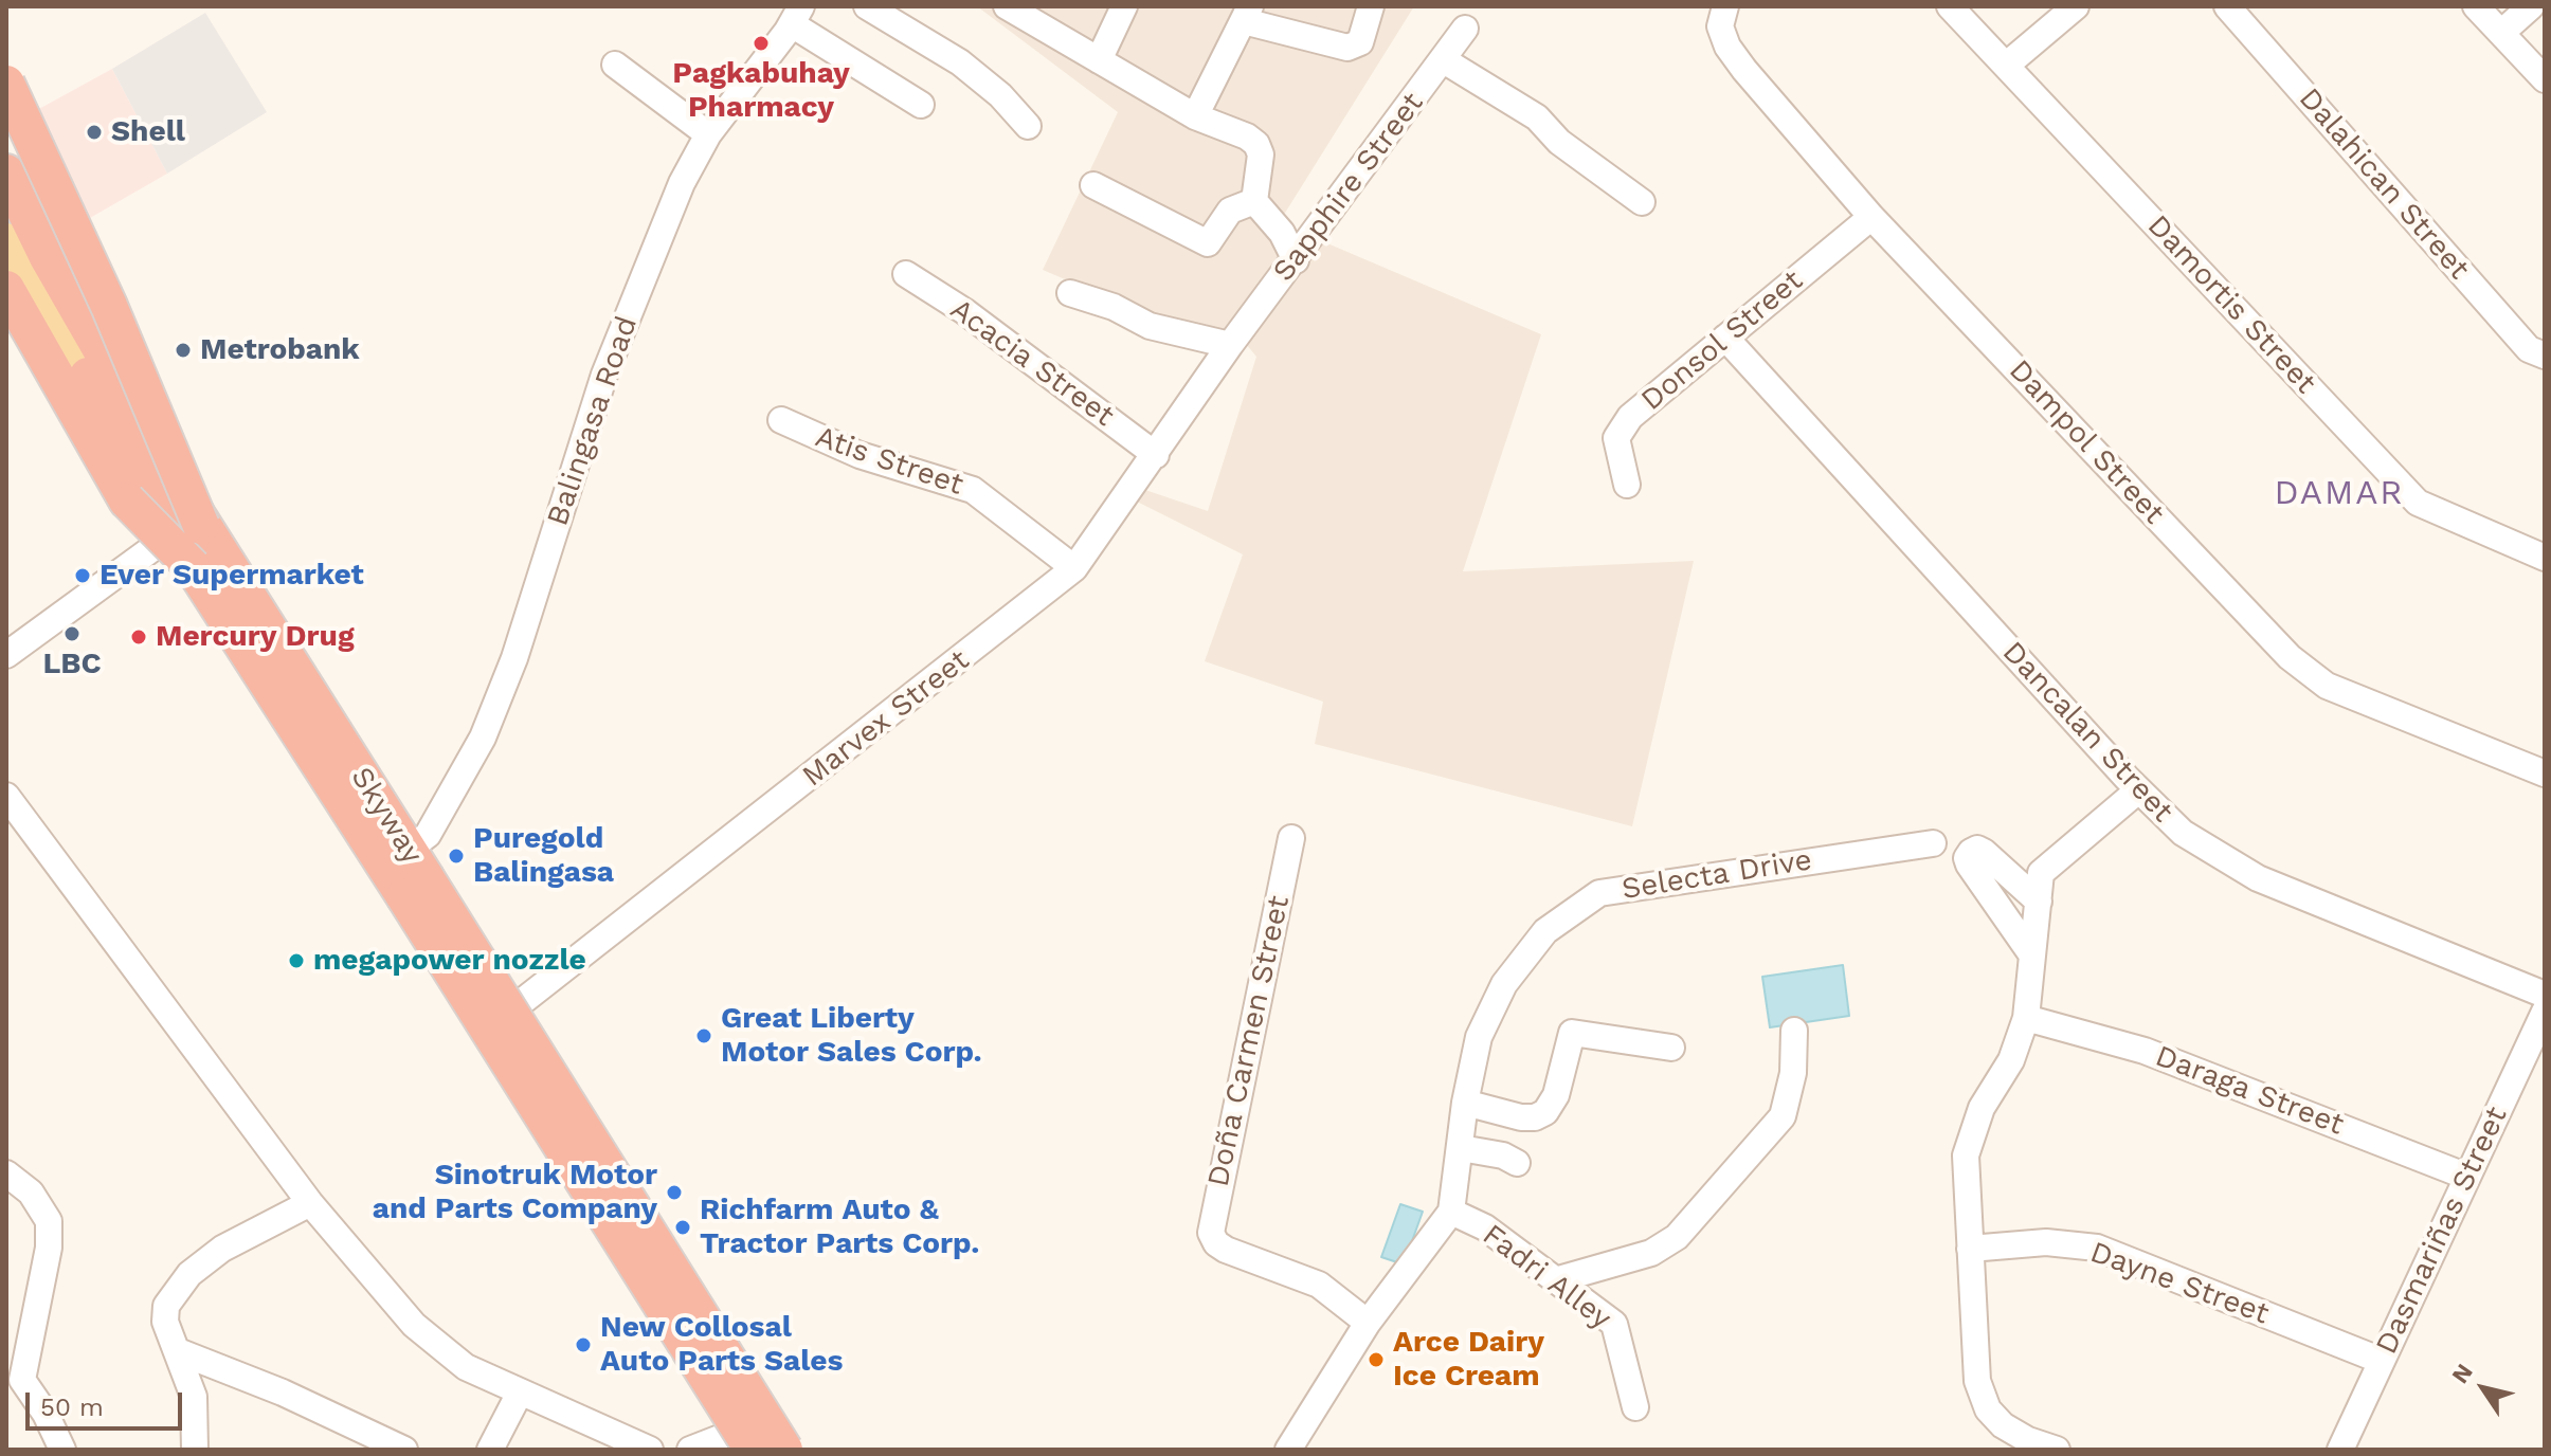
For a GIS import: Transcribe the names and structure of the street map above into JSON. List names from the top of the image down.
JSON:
{
  "streets": {
    "highway": ["Skyway"],
    "street": [
      "Dalahican Street",
      "Sapphire Street",
      "Damortis Street",
      "Donsol Street",
      "Acacia Street",
      "Balingasa Road",
      "Dampol Street",
      "Atis Street",
      "Marvex Street",
      "Dancalan Street",
      "Selecta Drive",
      "Doña Carmen Street",
      "Daraga Street",
      "Dasmariñas Street",
      "Fadri Alley",
      "Dayne Street"
    ]
  },
  "crossings": [
    ["Sapphire Street", "Marvex Street"],
    ["Donsol Street", "Dampol Street"],
    ["Donsol Street", "Dancalan Street"],
    ["Acacia Street", "Marvex Street"],
    ["Atis Street", "Marvex Street"],
    ["Selecta Drive", "Doña Carmen Street"],
    ["Selecta Drive", "Fadri Alley"],
    ["Daraga Street", "Dasmariñas Street"],
    ["Dasmariñas Street", "Dayne Street"]
  ],
  "districts": ["DAMAR"],
  "places": [
    "Pagkabuhay Pharmacy",
    "Shell",
    "Metrobank",
    "Ever Supermarket",
    "LBC",
    "Mercury Drug",
    "Puregold Balingasa",
    "megapower nozzle",
    "Great Liberty Motor Sales Corp.",
    "Sinotruk Motor and Parts Company",
    "Richfarm Auto & Tractor Parts Corp.",
    "New Collosal Auto Parts Sales",
    "Arce Dairy Ice Cream"
  ],
  "scale_bar": "50 m",
  "north": "top left"
}
